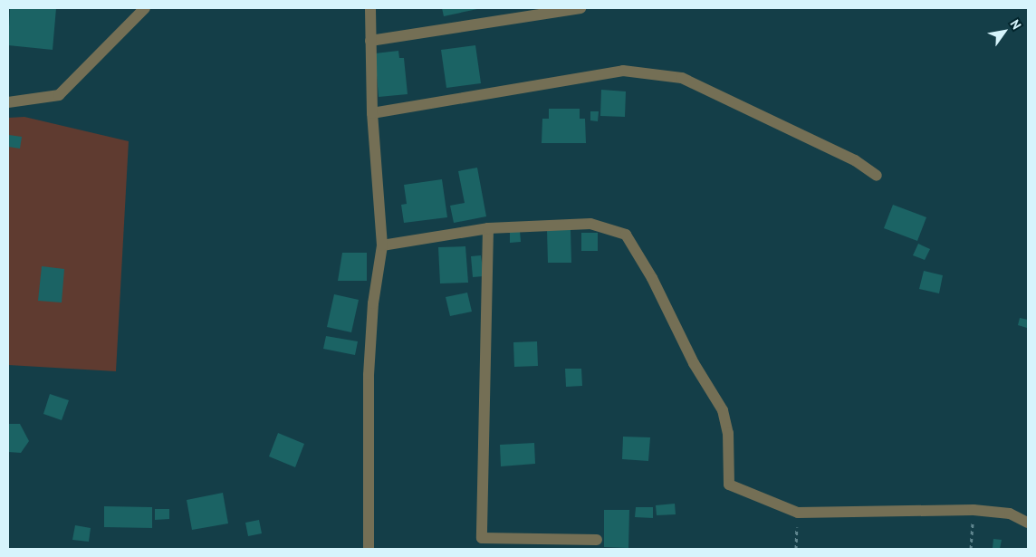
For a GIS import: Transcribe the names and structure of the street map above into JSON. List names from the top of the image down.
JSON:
{
  "north": "top right"
}
